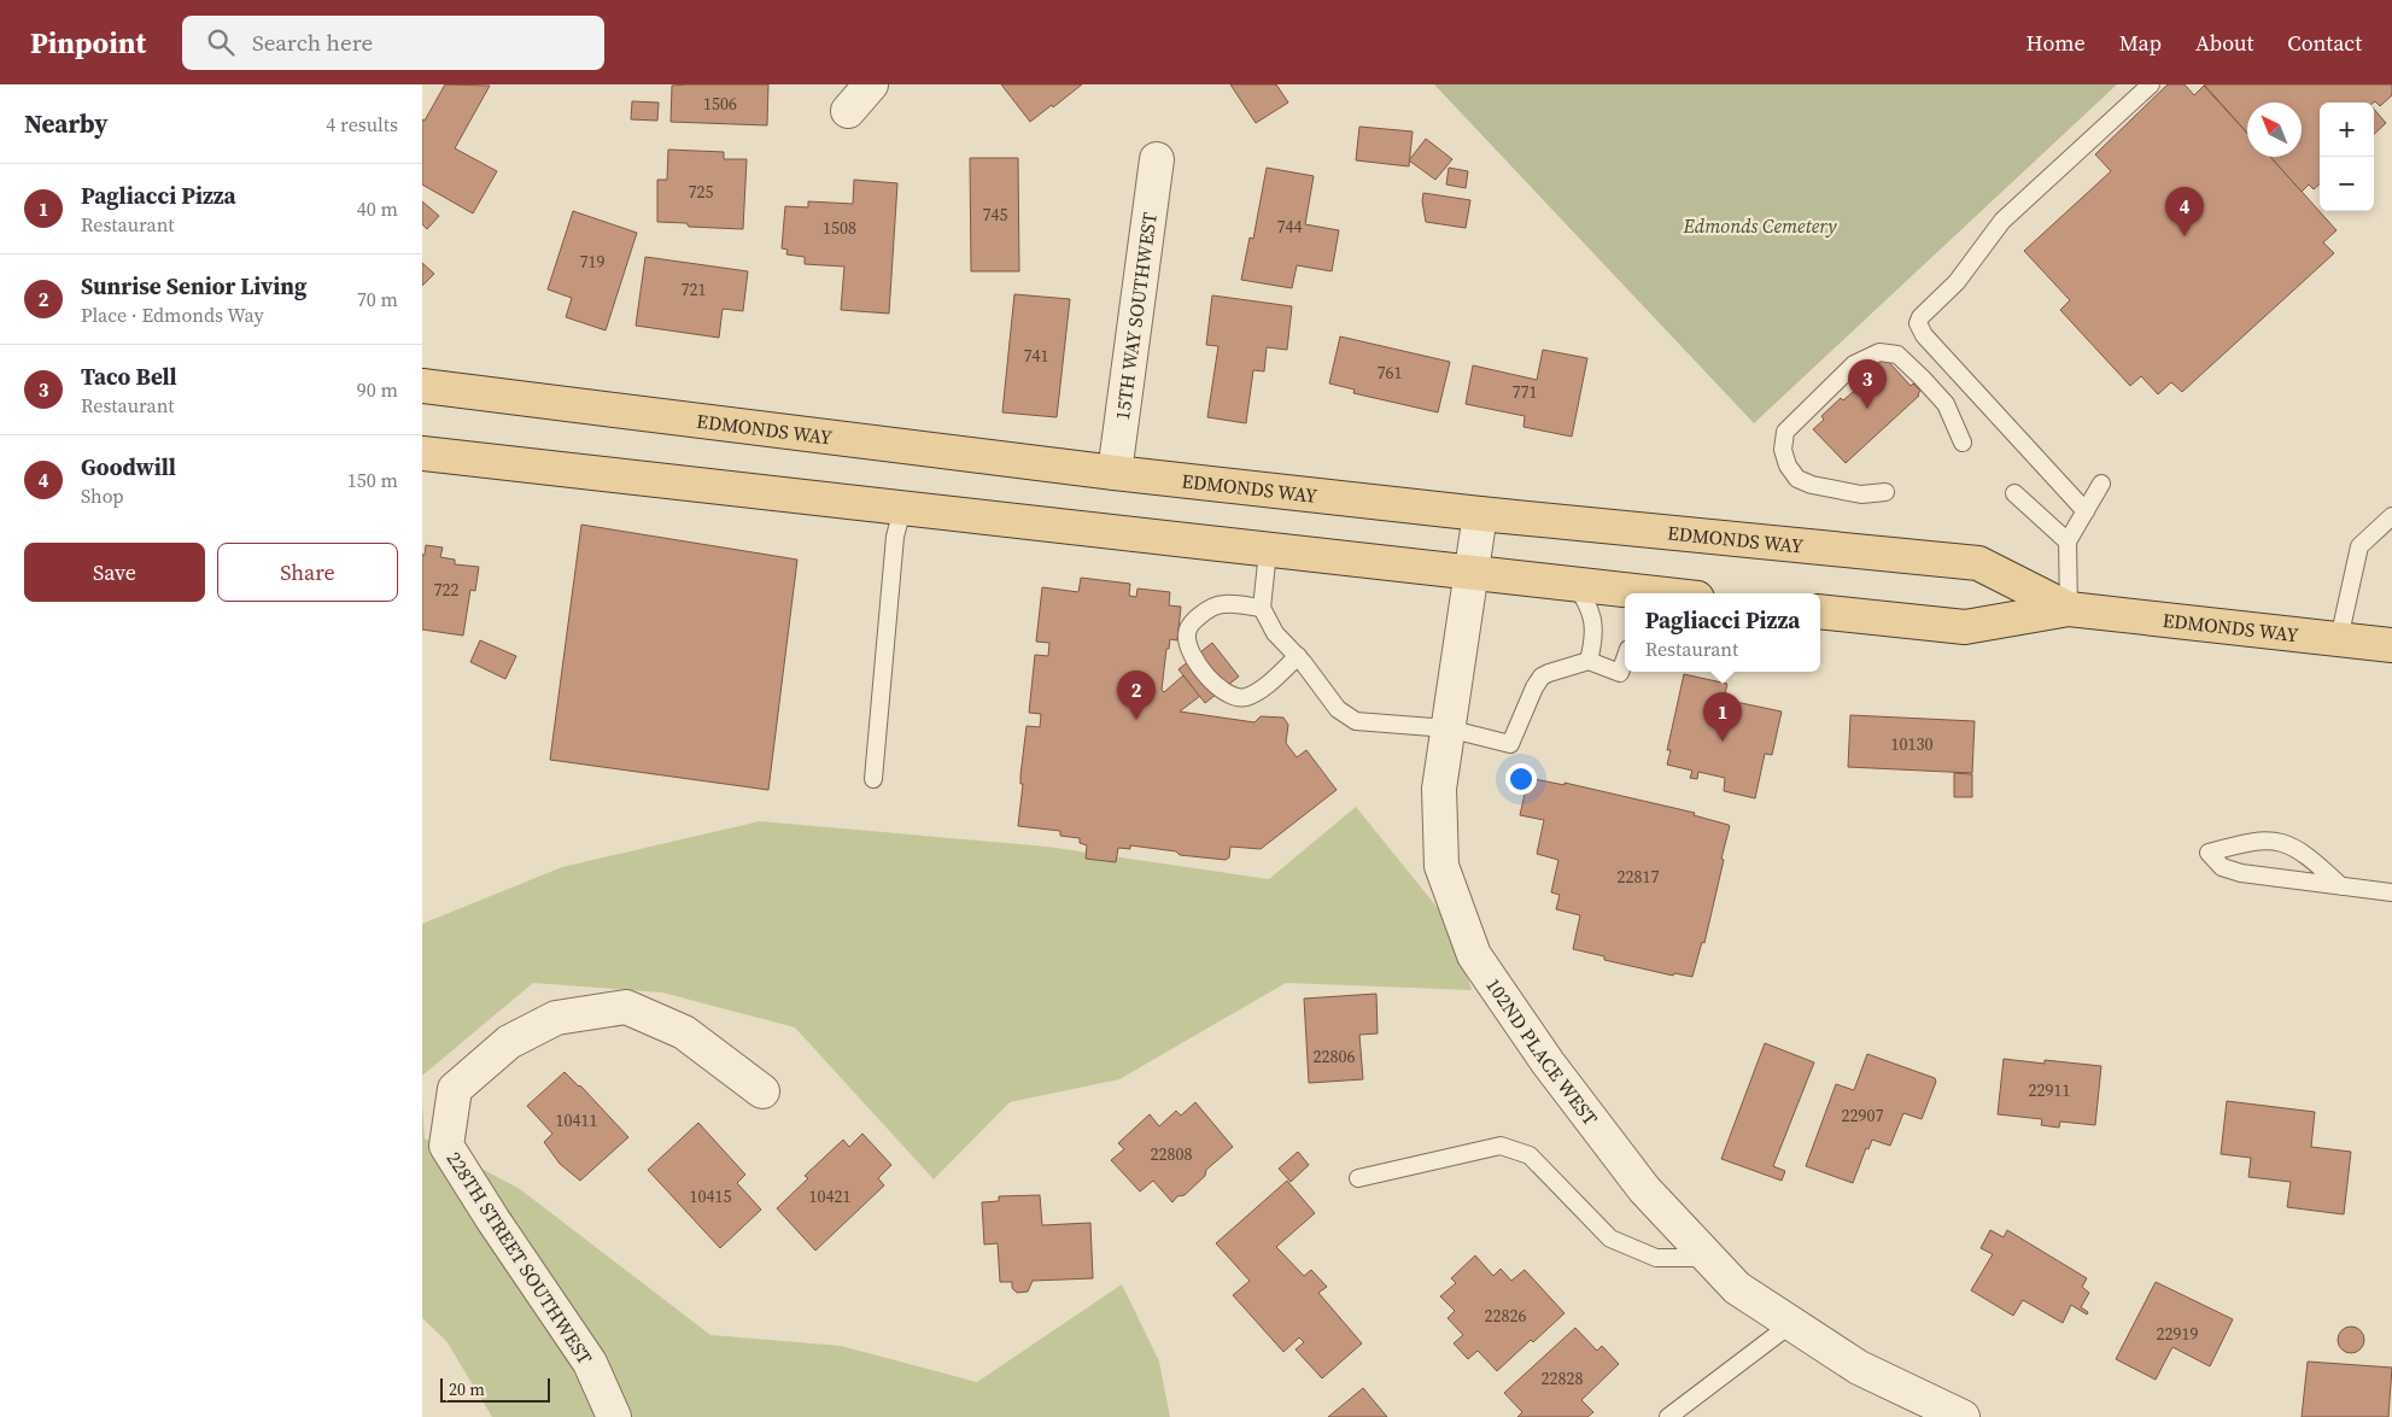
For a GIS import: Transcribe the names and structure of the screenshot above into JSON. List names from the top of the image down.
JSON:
{
  "streets": {
    "main road": ["EDMONDS WAY"],
    "street": ["15TH WAY SOUTHWEST", "102ND PLACE WEST", "228TH STREET SOUTHWEST"]
  },
  "crossings": [
    ["15TH WAY SOUTHWEST", "EDMONDS WAY"],
    ["EDMONDS WAY", "102ND PLACE WEST"]
  ],
  "parks": ["Edmonds Cemetery"],
  "house_numbers": [
    "1506",
    "725",
    "745",
    "744",
    "1508",
    "719",
    "721",
    "741",
    "761",
    "771",
    "722",
    "10130",
    "22817",
    "22806",
    "22911",
    "22907",
    "10411",
    "22808",
    "10415",
    "10421",
    "22826",
    "22919",
    "22828"
  ],
  "scale_bar": "20 m",
  "north": "top left",
  "page": {
    "header": "Pinpoint",
    "search": "Search here",
    "nav": [
      "Home",
      "Map",
      "About",
      "Contact"
    ],
    "heading": ["Nearby", "4 results"],
    "map_buttons": ["+", "−"],
    "list": [
      {
        "mark": "1",
        "name": "Pagliacci Pizza",
        "note": "Restaurant",
        "value": "40 m"
      },
      {
        "mark": "2",
        "name": "Sunrise Senior Living",
        "note": "Place · Edmonds Way",
        "value": "70 m"
      },
      {
        "mark": "3",
        "name": "Taco Bell",
        "note": "Restaurant",
        "value": "90 m"
      },
      {
        "mark": "4",
        "name": "Goodwill",
        "note": "Shop",
        "value": "150 m"
      }
    ],
    "pins": [
      "4",
      "3",
      "2",
      "1"
    ],
    "buttons": ["Save", "Share"],
    "popup": ["Pagliacci Pizza", "Restaurant"],
    "scale": "20 m"
  }
}
